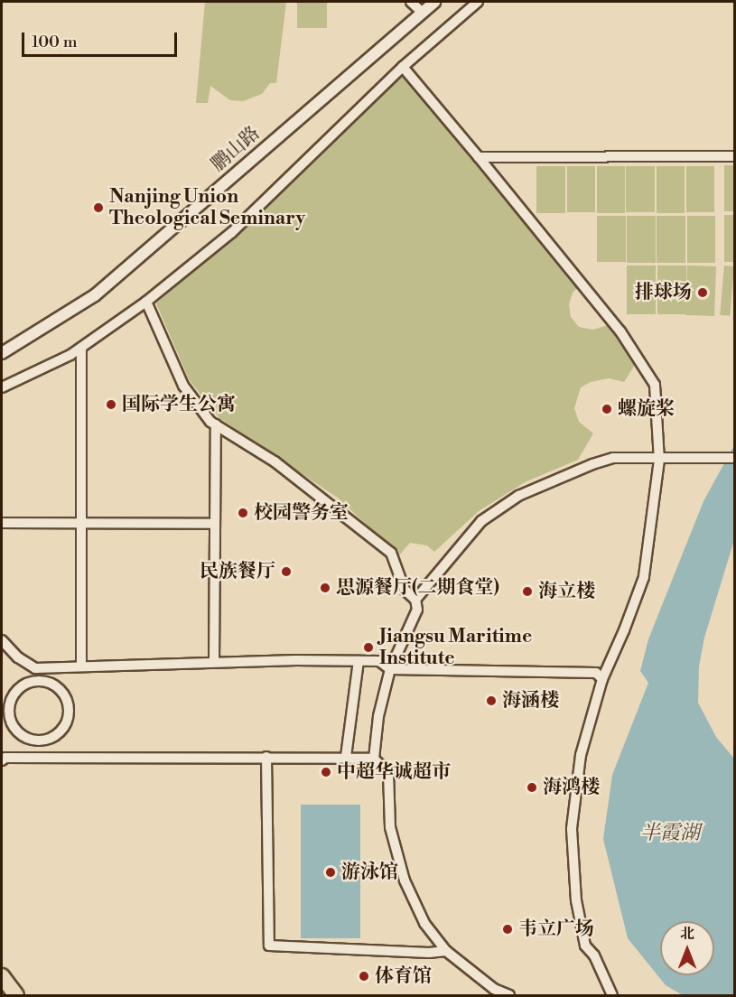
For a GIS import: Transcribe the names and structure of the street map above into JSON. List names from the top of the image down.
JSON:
{
  "streets": {
    "street": ["鹏山路"]
  },
  "water": ["半霞湖"],
  "places": [
    "Nanjing Union Theological Seminary",
    "排球场",
    "国际学生公寓",
    "螺旋桨",
    "校园警务室",
    "民族餐厅",
    "思源餐厅(二期食堂)",
    "海立楼",
    "Jiangsu Maritime Institute",
    "海涵楼",
    "中超华诚超市",
    "海鸿楼",
    "游泳馆",
    "韦立广场",
    "体育馆"
  ],
  "scale_bar": "100 m",
  "north": "top"
}
